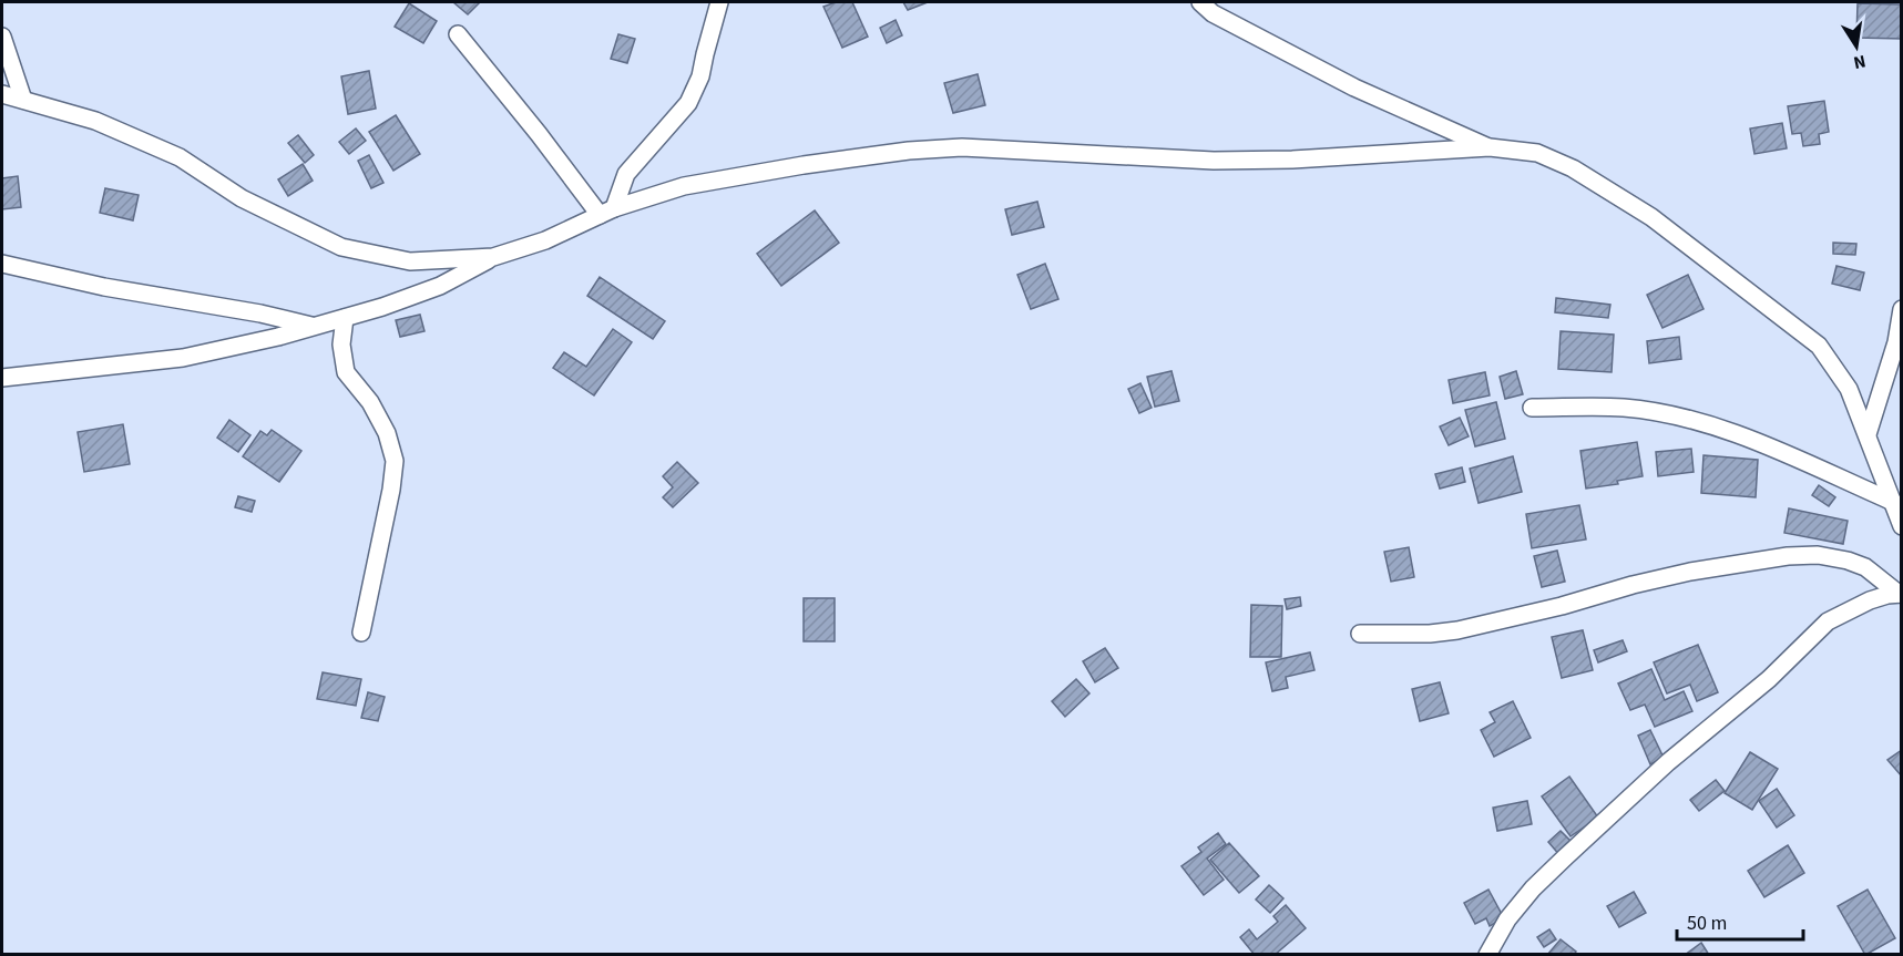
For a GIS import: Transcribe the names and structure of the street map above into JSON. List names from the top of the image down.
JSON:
{
  "scale_bar": "50 m",
  "north": "bottom"
}
